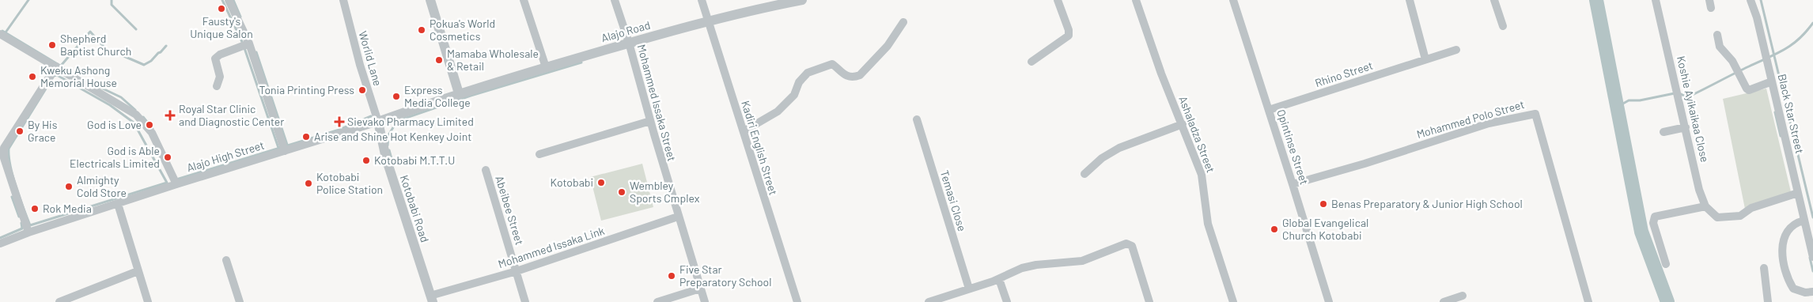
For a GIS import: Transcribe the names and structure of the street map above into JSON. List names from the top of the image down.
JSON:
{
  "streets": {
    "street": [
      "Alajo Road",
      "Worlid Lane",
      "Rhino Street",
      "Mohammed Issaka Street",
      "Koshie Ayikaikaa Close",
      "Black Star Street",
      "Mohammed Polo Street",
      "Ashaladza Street",
      "Opintinse Street",
      "Kadiri English Street",
      "Alajo High Street",
      "Temasi Close",
      "Kotobabi Road",
      "Abeibee Street",
      "Mohammed Issaka Link"
    ]
  },
  "crossings": [
    ["Alajo Road", "Mohammed Issaka Street"],
    ["Alajo Road", "Kadiri English Street"],
    ["Alajo Road", "Alajo High Street"],
    ["Worlid Lane", "Alajo High Street"],
    ["Worlid Lane", "Kotobabi Road"],
    ["Rhino Street", "Opintinse Street"],
    ["Mohammed Issaka Street", "Mohammed Issaka Link"],
    ["Koshie Ayikaikaa Close", "Black Star Street"],
    ["Mohammed Polo Street", "Opintinse Street"],
    ["Alajo High Street", "Kotobabi Road"],
    ["Kotobabi Road", "Mohammed Issaka Link"],
    ["Abeibee Street", "Mohammed Issaka Link"]
  ],
  "places": {
    "other": [
      "Fausty's Unique Salon",
      "Pokua's World Cosmetics",
      "Shepherd Baptist Church",
      "Mamaba Wholesale & Retail",
      "Kweku Ashong Memorial House",
      "Tonia Printing Press",
      "Express Media College",
      "God is Love",
      "By His Grace",
      "Arise and Shine Hot Kenkey Joint",
      "God is Able Electricals Limited",
      "Kotobabi M.T.T.U",
      "Kotobabi",
      "Kotobabi Police Station",
      "Almighty Cold Store",
      "Wembley Sports Cmplex",
      "Benas Preparatory & Junior High School",
      "Rok Media",
      "Global Evangelical Church Kotobabi",
      "Five Star Preparatory School"
    ],
    "health": ["Royal Star Clinic and Diagnostic Center", "Sievako Pharmacy Limited"]
  }
}
